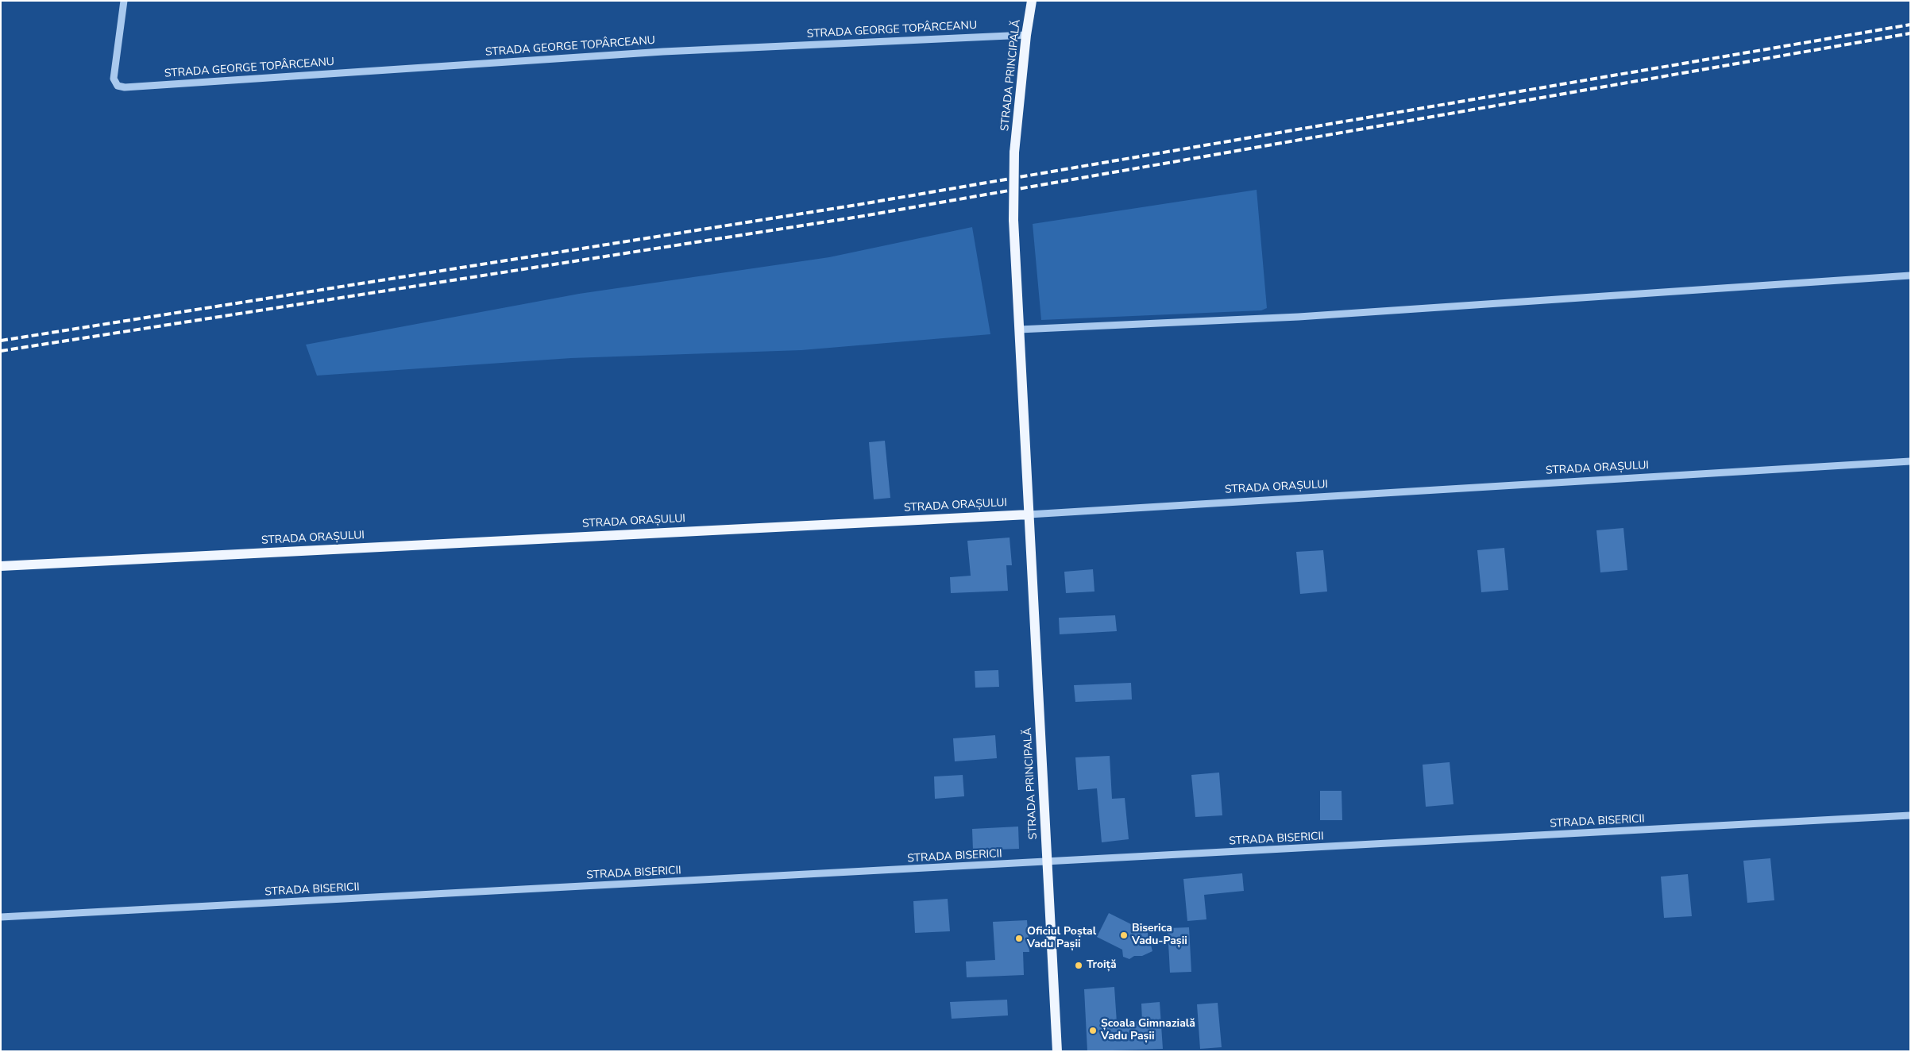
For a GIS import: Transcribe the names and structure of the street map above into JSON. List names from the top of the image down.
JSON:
{
  "streets": {
    "main road": ["STRADA PRINCIPALĂ", "STRADA ORAȘULUI"],
    "street": ["STRADA GEORGE TOPÂRCEANU", "STRADA BISERICII"]
  },
  "crossings": [
    ["STRADA GEORGE TOPÂRCEANU", "STRADA PRINCIPALĂ"],
    ["STRADA PRINCIPALĂ", "STRADA ORAȘULUI"],
    ["STRADA PRINCIPALĂ", "STRADA BISERICII"]
  ],
  "places": [
    "Biserica Vadu-Pașii",
    "Oficiul Poștal Vadu Pașii",
    "Troiță",
    "Școala Gimnazială Vadu Pașii"
  ]
}
